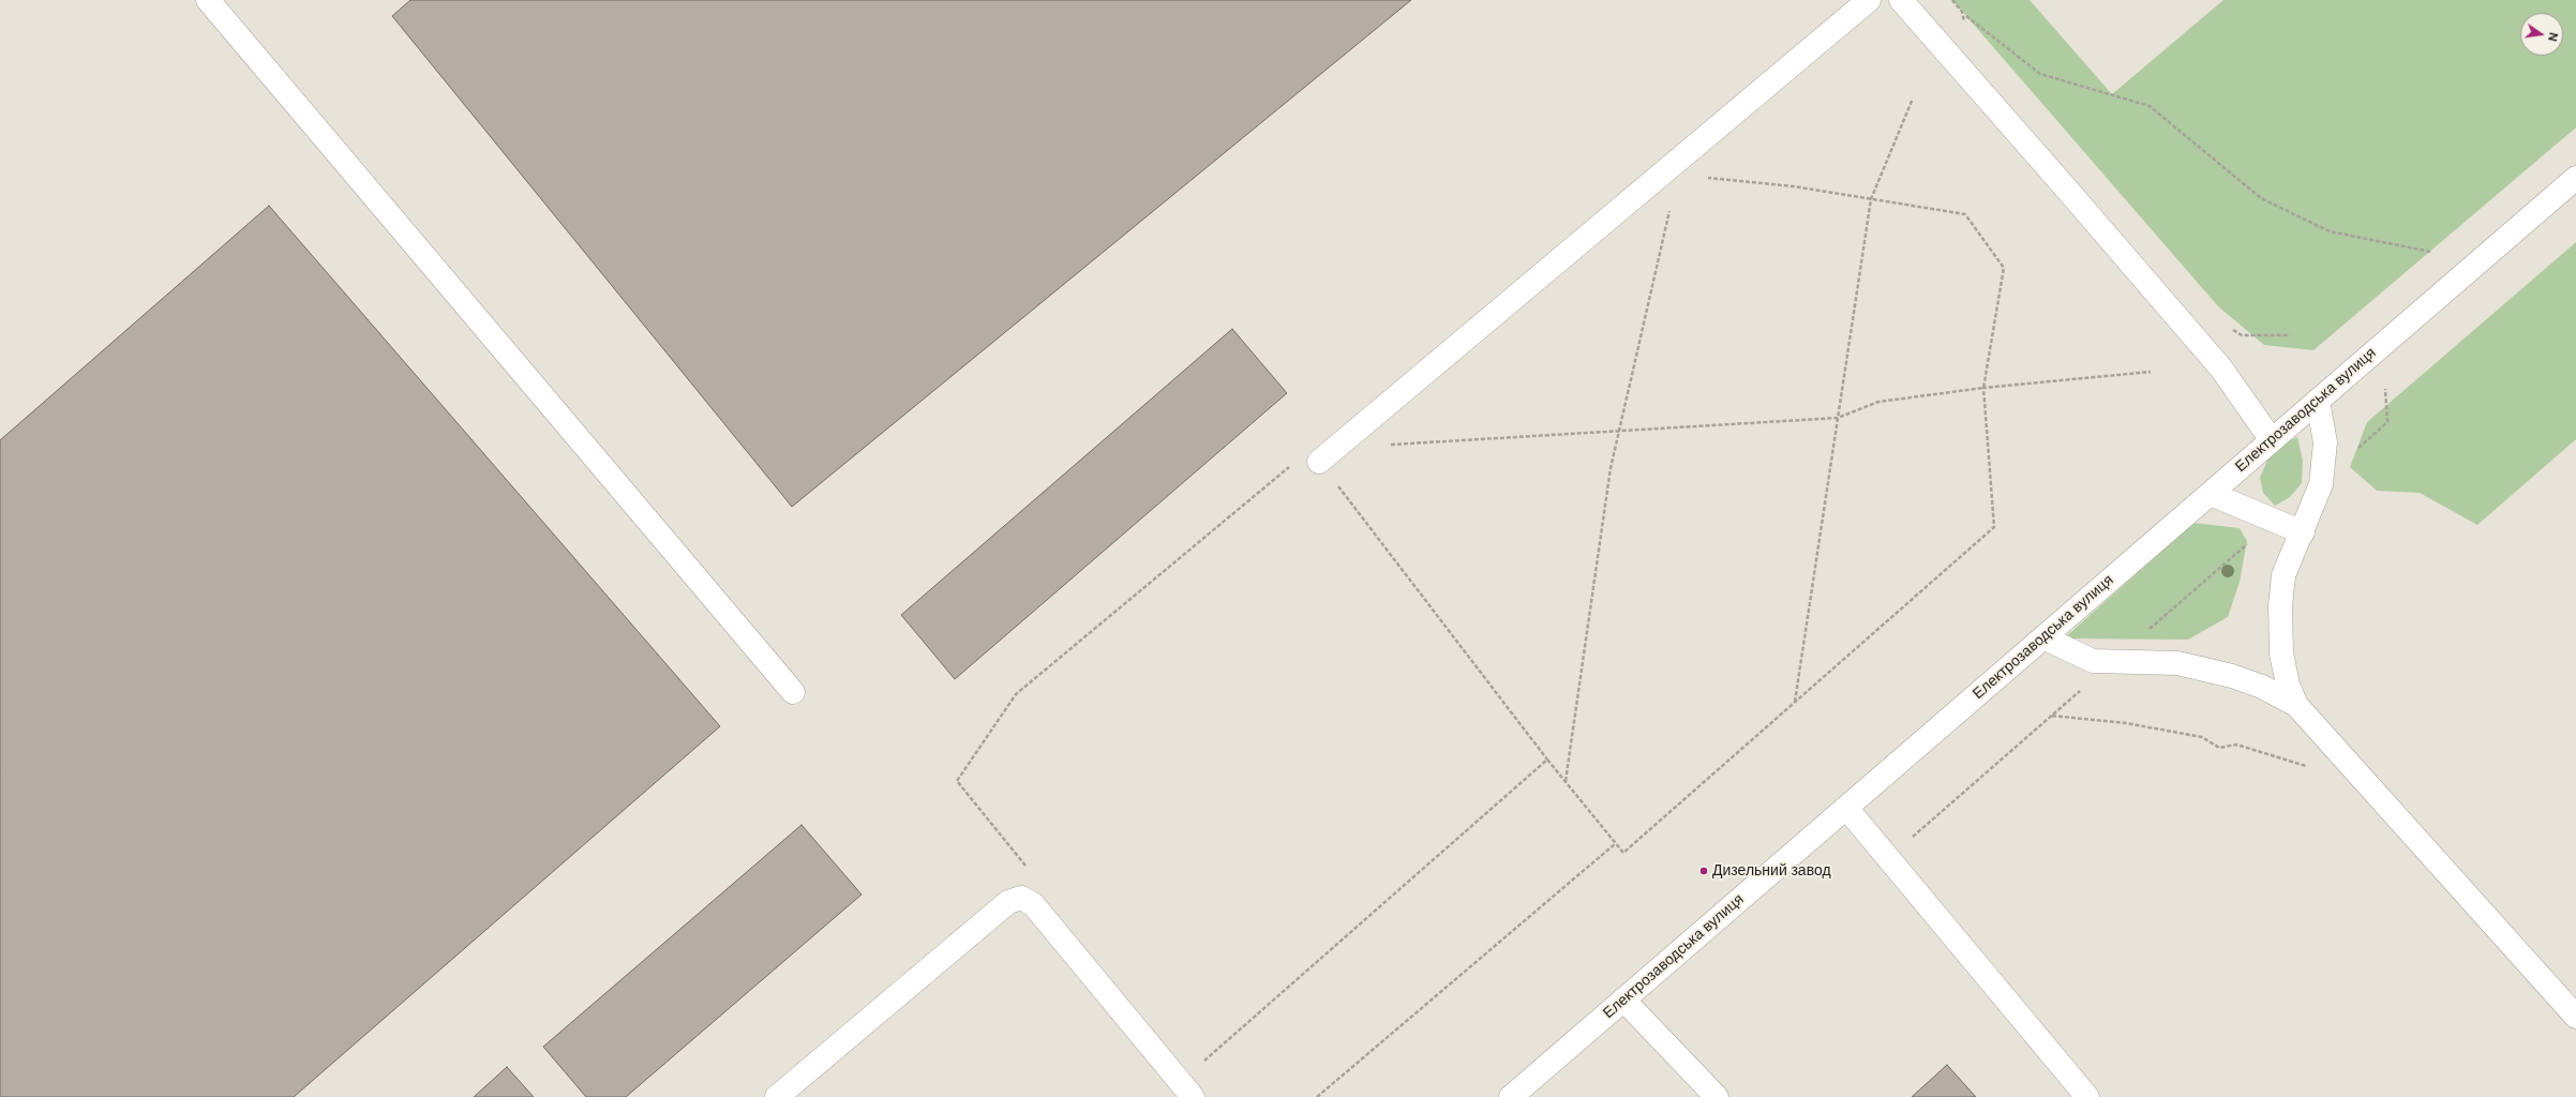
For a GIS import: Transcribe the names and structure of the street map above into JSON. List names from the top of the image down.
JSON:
{
  "streets": {
    "street": ["Електрозаводська вулиця"]
  },
  "places": ["Дизельний завод"],
  "north": "right"
}
